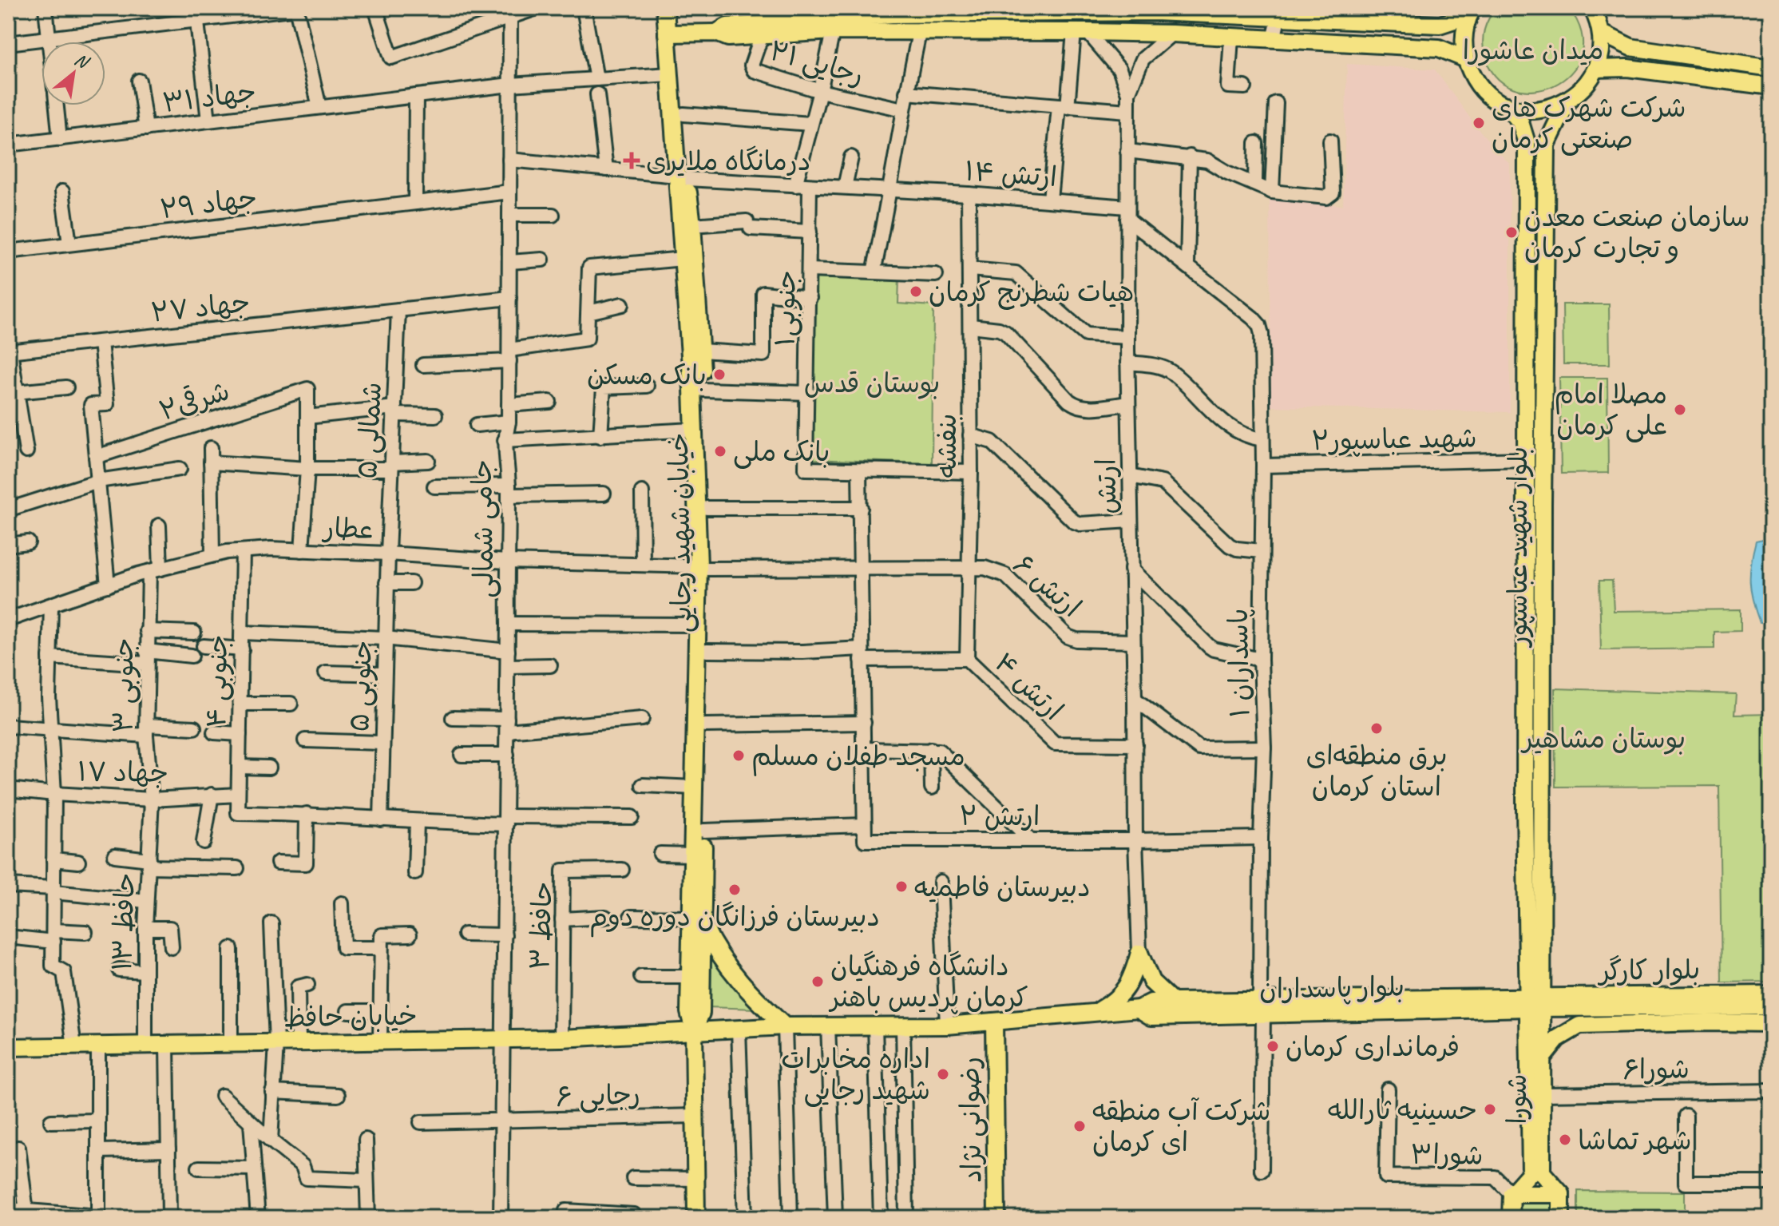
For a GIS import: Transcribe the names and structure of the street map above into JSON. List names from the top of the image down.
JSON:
{
  "streets": {
    "main road": [
      "خیابان شهید رجایی",
      "بلوار شهید عباسپور",
      "بلوار کارگر",
      "بلوار پاسداران",
      "خیابان حافظ",
      "شورا",
      "رضوانی نژاد"
    ],
    "street": [
      "رجایی ۲۱",
      "جهاد ۳۱",
      "ارتش ۱۴",
      "جهاد ۲۹",
      "جهاد ۲۷",
      "جنوبی۱",
      "شرقی۲",
      "شمالی ۵",
      "شهید عباسپور۲",
      "بنفشه",
      "ارتش",
      "عطار",
      "جامی شمالی",
      "ارتش ۶",
      "پاسداران ۱",
      "جنوبی ۴",
      "جنوبی ۳",
      "جنوبی ۵",
      "ارتش ۴",
      "جهاد ۱۷",
      "ارتش ۲",
      "حافظ ۱۳",
      "حافظ ۳",
      "شورا۶",
      "رجایی ۶",
      "شورا۳"
    ]
  },
  "crossings": [
    ["جهاد ۳۱", "جامی شمالی"],
    ["جهاد ۳۱", "خیابان شهید رجایی"],
    ["ارتش ۱۴", "جنوبی۱"],
    ["ارتش ۱۴", "بنفشه"],
    ["ارتش ۱۴", "ارتش"],
    ["ارتش ۱۴", "جامی شمالی"],
    ["ارتش ۱۴", "خیابان شهید رجایی"],
    ["جهاد ۲۹", "جامی شمالی"],
    ["جهاد ۲۷", "شمالی ۵"],
    ["جهاد ۲۷", "جامی شمالی"],
    ["شمالی ۵", "عطار"],
    ["شمالی ۵", "جنوبی ۵"],
    ["شهید عباسپور۲", "بلوار شهید عباسپور"],
    ["شهید عباسپور۲", "پاسداران ۱"],
    ["بنفشه", "ارتش ۶"],
    ["بنفشه", "ارتش ۴"],
    ["ارتش", "ارتش ۶"],
    ["ارتش", "ارتش ۴"],
    ["ارتش", "ارتش ۲"],
    ["عطار", "جامی شمالی"],
    ["عطار", "خیابان شهید رجایی"],
    ["عطار", "ارتش ۶"],
    ["عطار", "جنوبی ۴"],
    ["عطار", "جنوبی ۳"],
    ["عطار", "جنوبی ۵"],
    ["جامی شمالی", "خیابان حافظ"],
    ["جامی شمالی", "رجایی ۶"],
    ["خیابان شهید رجایی", "بلوار پاسداران"],
    ["خیابان شهید رجایی", "خیابان حافظ"],
    ["خیابان شهید رجایی", "رجایی ۶"],
    ["بلوار شهید عباسپور", "بلوار کارگر"],
    ["بلوار شهید عباسپور", "بلوار پاسداران"],
    ["بلوار شهید عباسپور", "شورا"],
    ["پاسداران ۱", "ارتش ۲"],
    ["پاسداران ۱", "بلوار پاسداران"],
    ["جنوبی ۴", "جهاد ۱۷"],
    ["جنوبی ۳", "جهاد ۱۷"],
    ["جنوبی ۳", "حافظ ۱۳"],
    ["جهاد ۱۷", "حافظ ۱۳"],
    ["حافظ ۱۳", "خیابان حافظ"],
    ["حافظ ۳", "خیابان حافظ"],
    ["بلوار کارگر", "بلوار پاسداران"],
    ["بلوار کارگر", "شورا"],
    ["بلوار پاسداران", "خیابان حافظ"],
    ["بلوار پاسداران", "شورا"],
    ["بلوار پاسداران", "رضوانی نژاد"],
    ["شورا۶", "شورا"],
    ["شورا", "شورا۳"]
  ],
  "parks": ["میدان عاشورا", "بوستان قدس", "بوستان مشاهیر"],
  "places": {
    "other": [
      "شرکت شهرک های صنعتی کرمان",
      "سازمان صنعت معدن و تجارت کرمان",
      "هیات شطرنج کرمان",
      "بانک مسکن",
      "مصلا امام علی کرمان",
      "بانک ملی",
      "برق منطقه‌ای استان کرمان",
      "مسجد طفلان مسلم",
      "دبیرستان فاطمیه",
      "دبیرستان فرزانگان دوره دوم",
      "دانشگاه فرهنگیان کرمان پردیس باهنر",
      "فرمانداری کرمان",
      "اداره مخابرات شهید رجایی",
      "حسینیه ثارالله",
      "شرکت آب منطقه ای کرمان",
      "شهر تماشا"
    ],
    "health": ["درمانگاه ملایری"]
  },
  "north": "top right"
}
